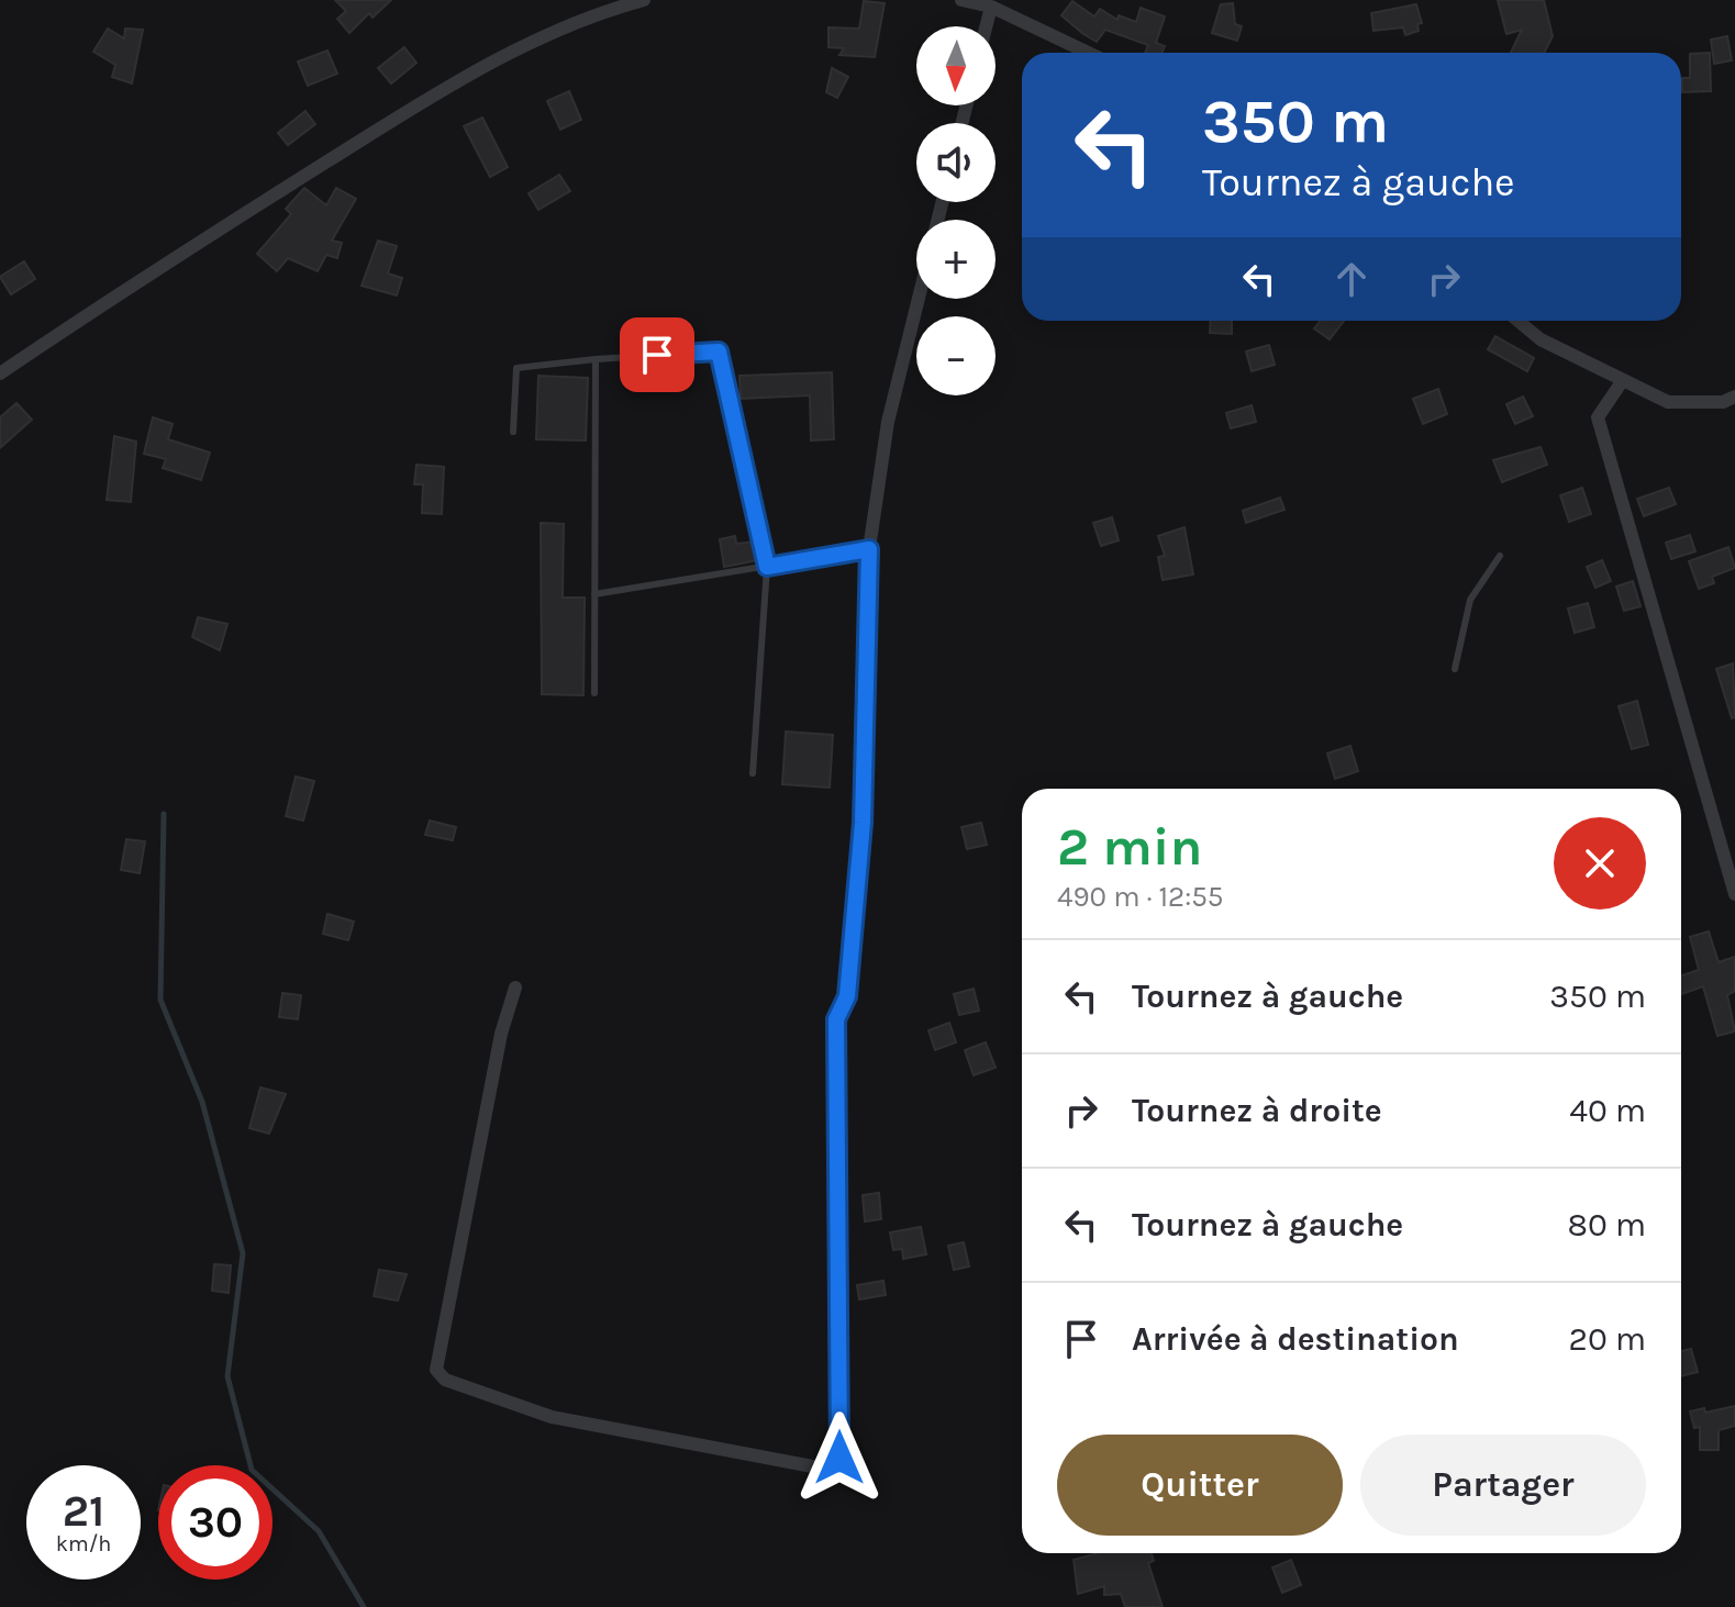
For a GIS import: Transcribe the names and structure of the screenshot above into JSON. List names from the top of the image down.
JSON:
{
  "north": "bottom",
  "page": {
    "map_buttons": ["+", "−"],
    "turn": ["350 m", "Tournez à gauche"],
    "heading": ["2 min", "490 m · 12:55"],
    "list": [
      {
        "name": "Tournez à gauche",
        "value": "350 m"
      },
      {
        "name": "Tournez à droite",
        "value": "40 m"
      },
      {
        "name": "Tournez à gauche",
        "value": "80 m"
      },
      {
        "name": "Arrivée à destination",
        "value": "20 m"
      }
    ],
    "buttons": ["Quitter", "Partager"],
    "speed": "21 km/h",
    "limit": "30"
  }
}
